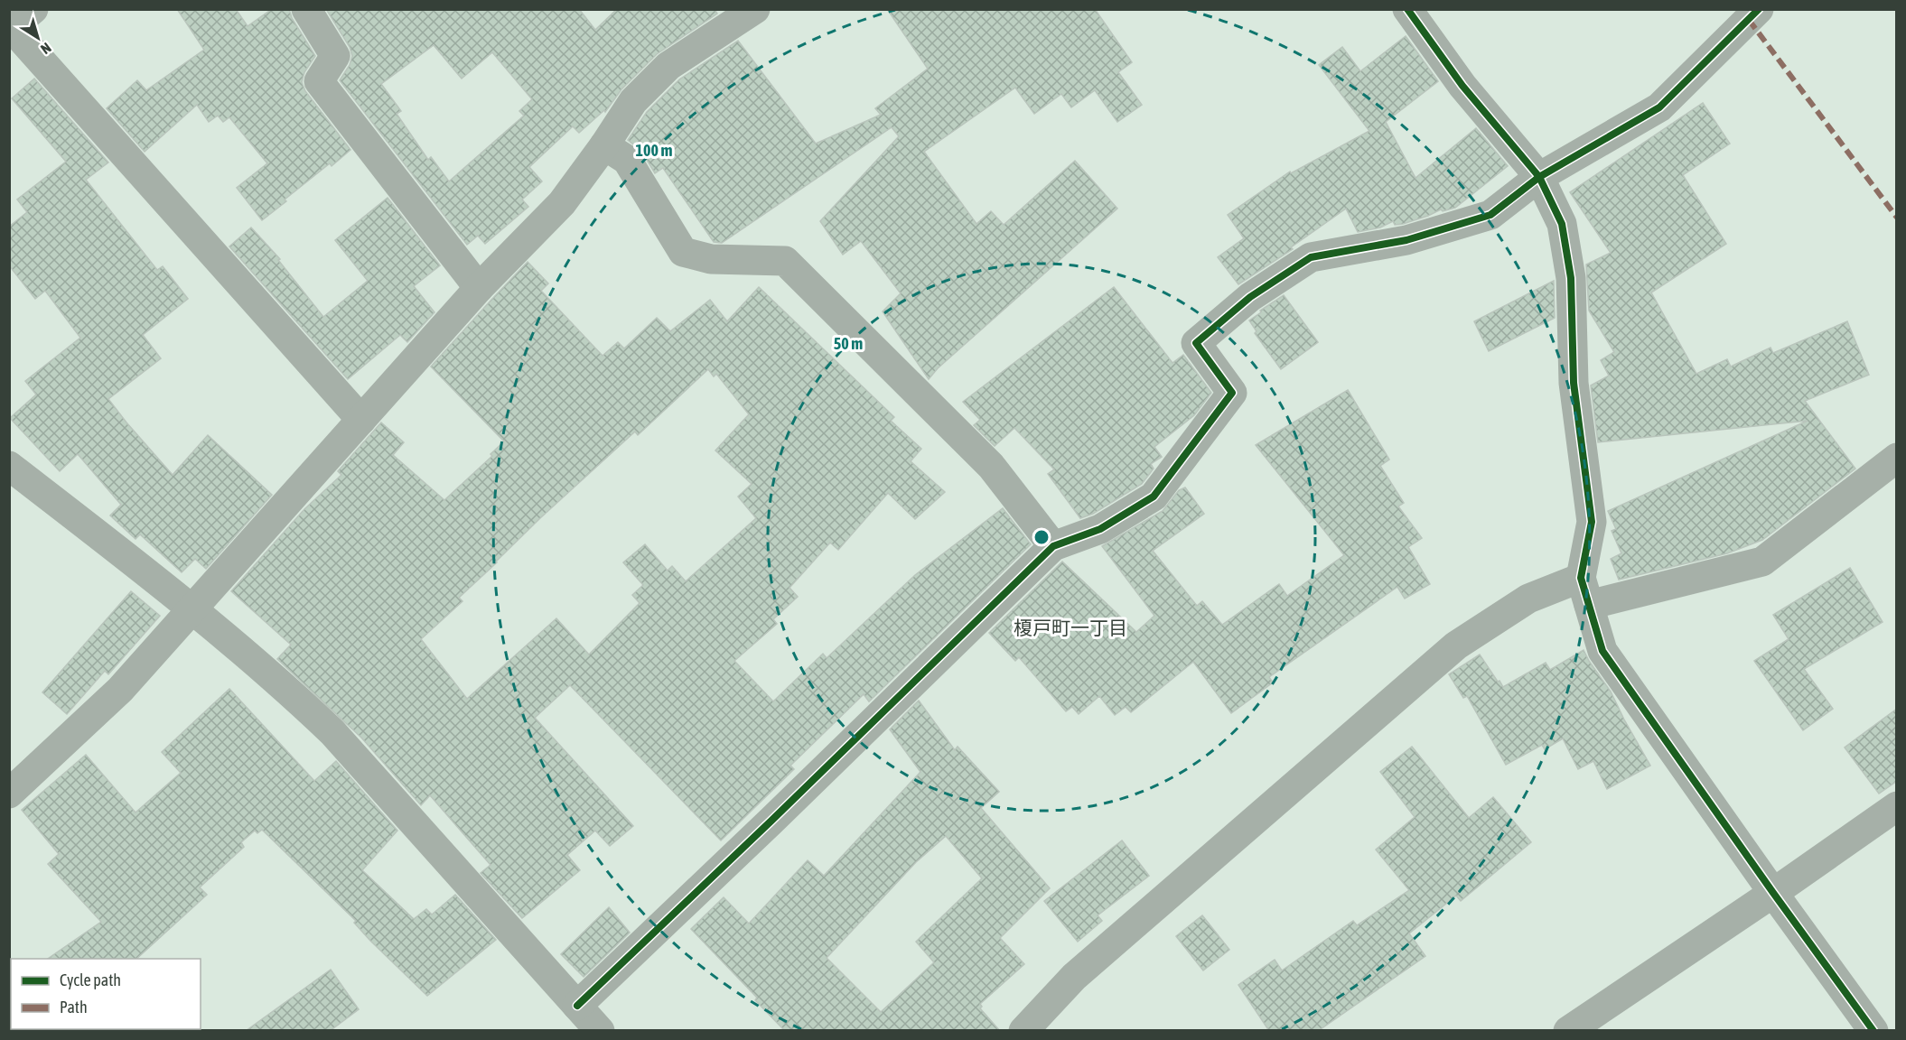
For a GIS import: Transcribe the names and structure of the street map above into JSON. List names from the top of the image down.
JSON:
{
  "districts": ["榎戸町一丁目"],
  "legend": ["Cycle path", "Path"],
  "north": "bottom right",
  "rings": ["100 m", "50 m"]
}
